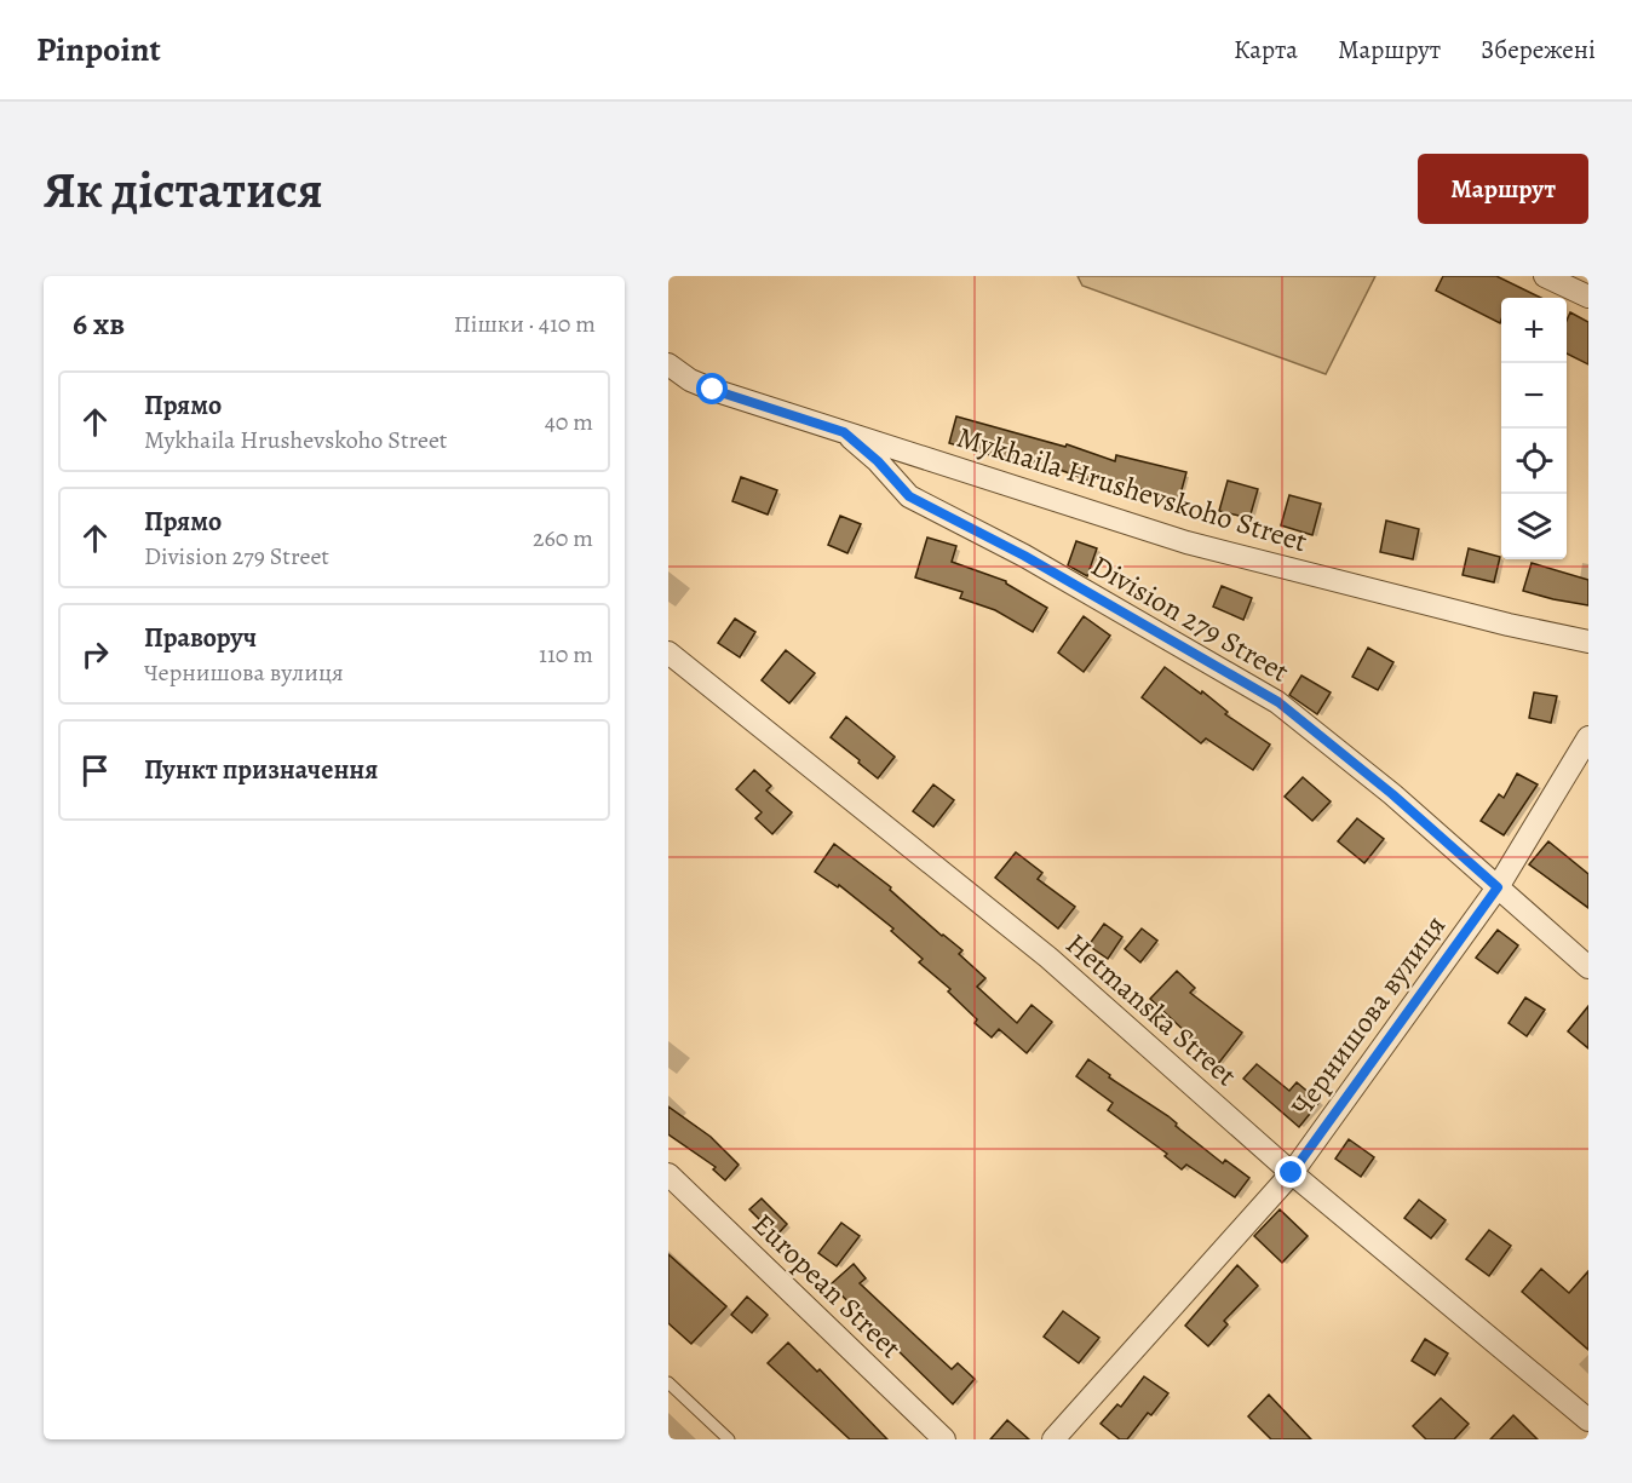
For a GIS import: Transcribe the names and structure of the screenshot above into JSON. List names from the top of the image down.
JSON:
{
  "streets": {
    "street": [
      "Mykhaila Hrushevskoho Street",
      "Division 279 Street",
      "Hetmanska Street",
      "Чернишова вулиця",
      "European Street"
    ]
  },
  "crossings": [
    ["Mykhaila Hrushevskoho Street", "Division 279 Street"],
    ["Division 279 Street", "Чернишова вулиця"],
    ["Hetmanska Street", "Чернишова вулиця"]
  ],
  "page": {
    "header": "Pinpoint",
    "nav": ["Карта", "Маршрут", "Збережені"],
    "buttons": "Маршрут",
    "title": "Як дістатися",
    "heading": ["6 хв", "Пішки · 410 m"],
    "map_buttons": ["+", "−"],
    "list": [
      ["Прямо", "Mykhaila Hrushevskoho Street", "40 m"],
      ["Прямо", "Division 279 Street", "260 m"],
      ["Праворуч", "Чернишова вулиця", "110 m"],
      "Пункт призначення"
    ]
  }
}
